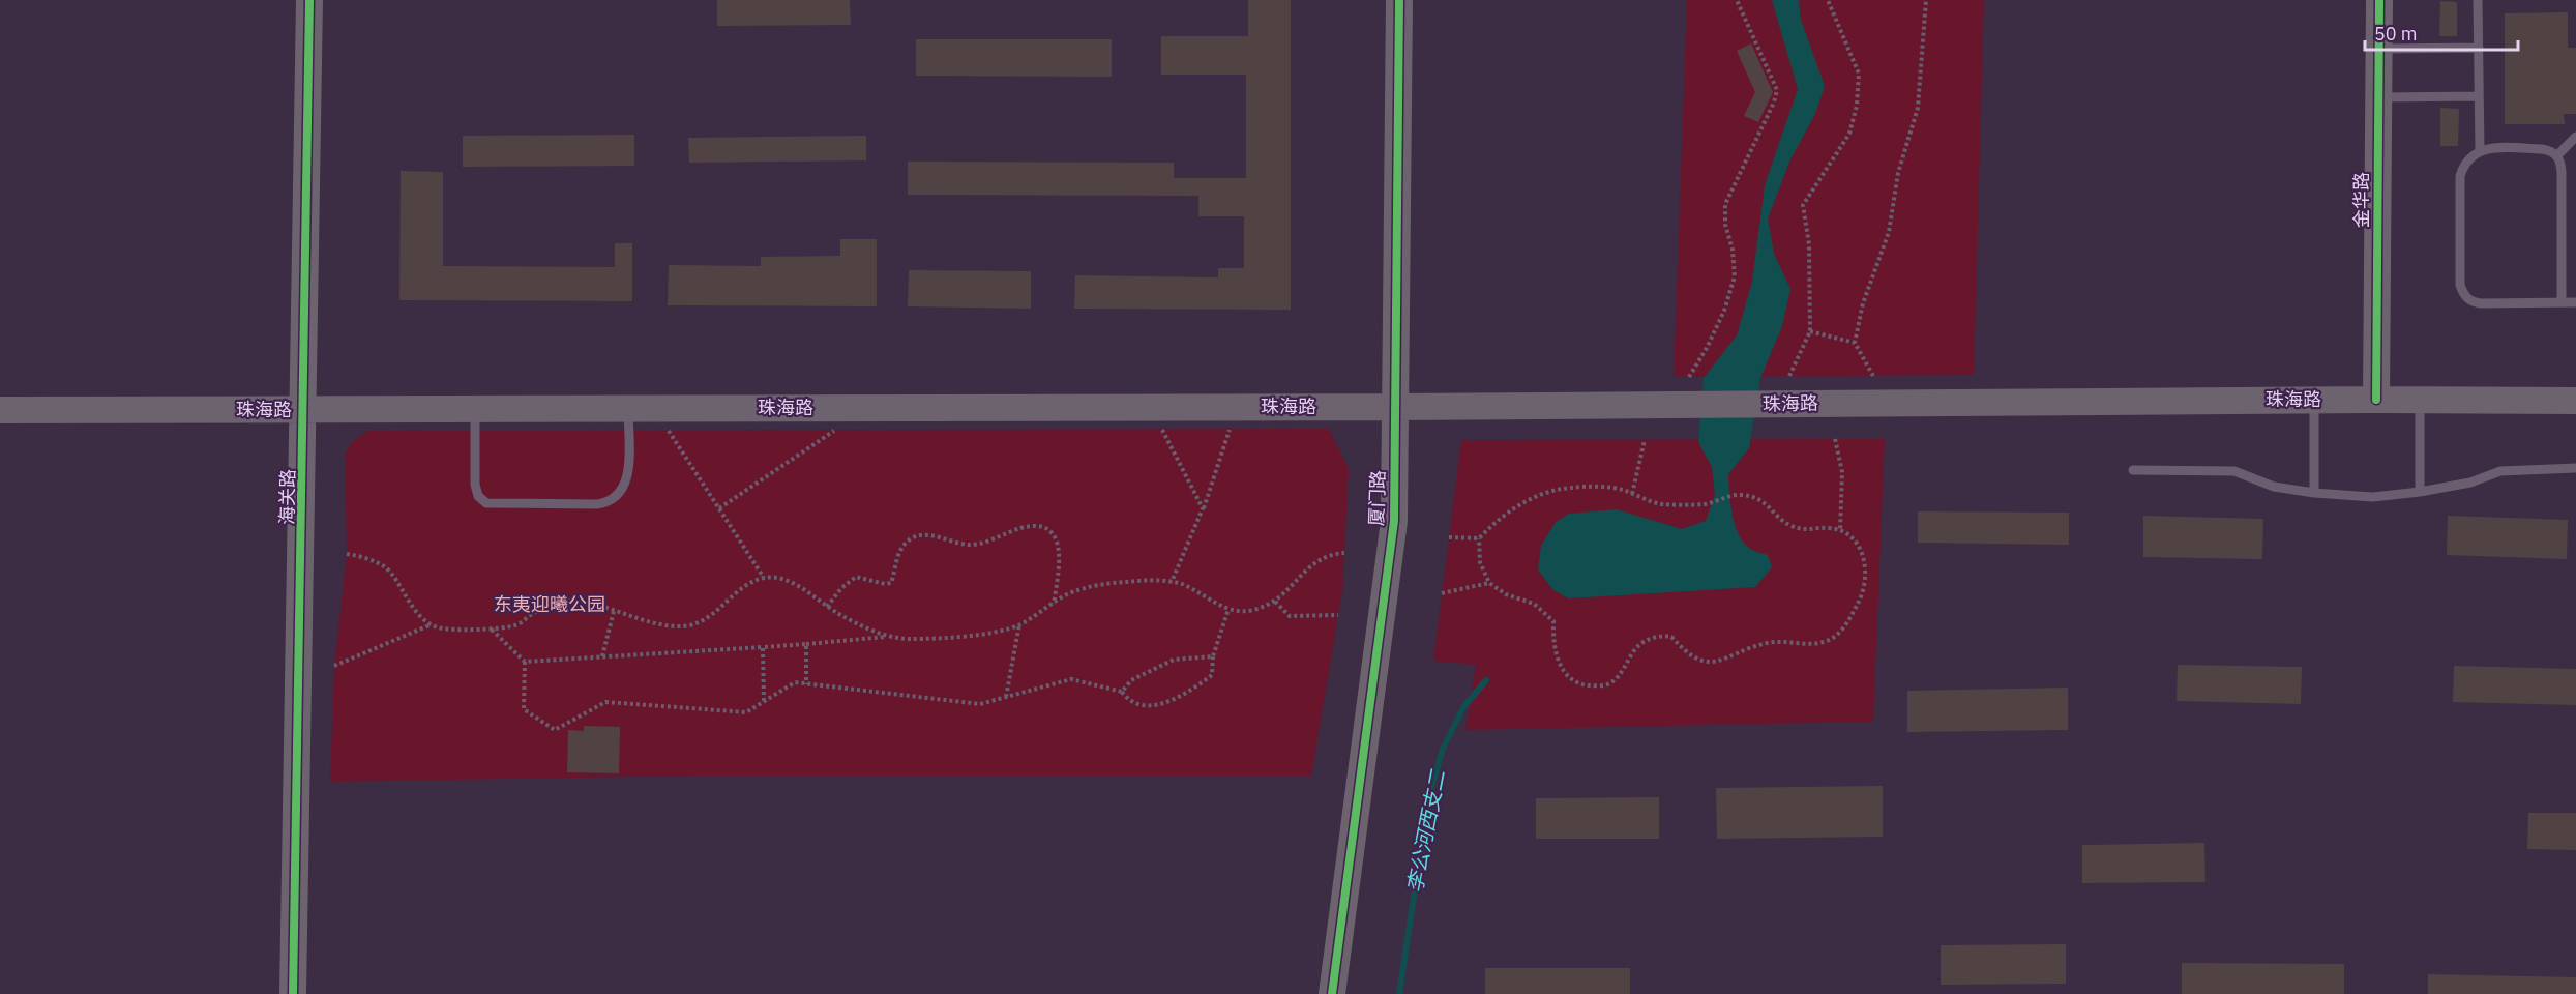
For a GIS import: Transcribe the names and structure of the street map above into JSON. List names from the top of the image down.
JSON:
{
  "streets": {
    "main road": [
      "金华路",
      "珠海路",
      "海关路",
      "厦门路"
    ]
  },
  "crossings": [
    ["金华路", "珠海路"],
    ["珠海路", "海关路"],
    ["珠海路", "厦门路"]
  ],
  "water": ["李公河西支二"],
  "parks": ["东夷迎曦公园"],
  "scale_bar": "50 m"
}
